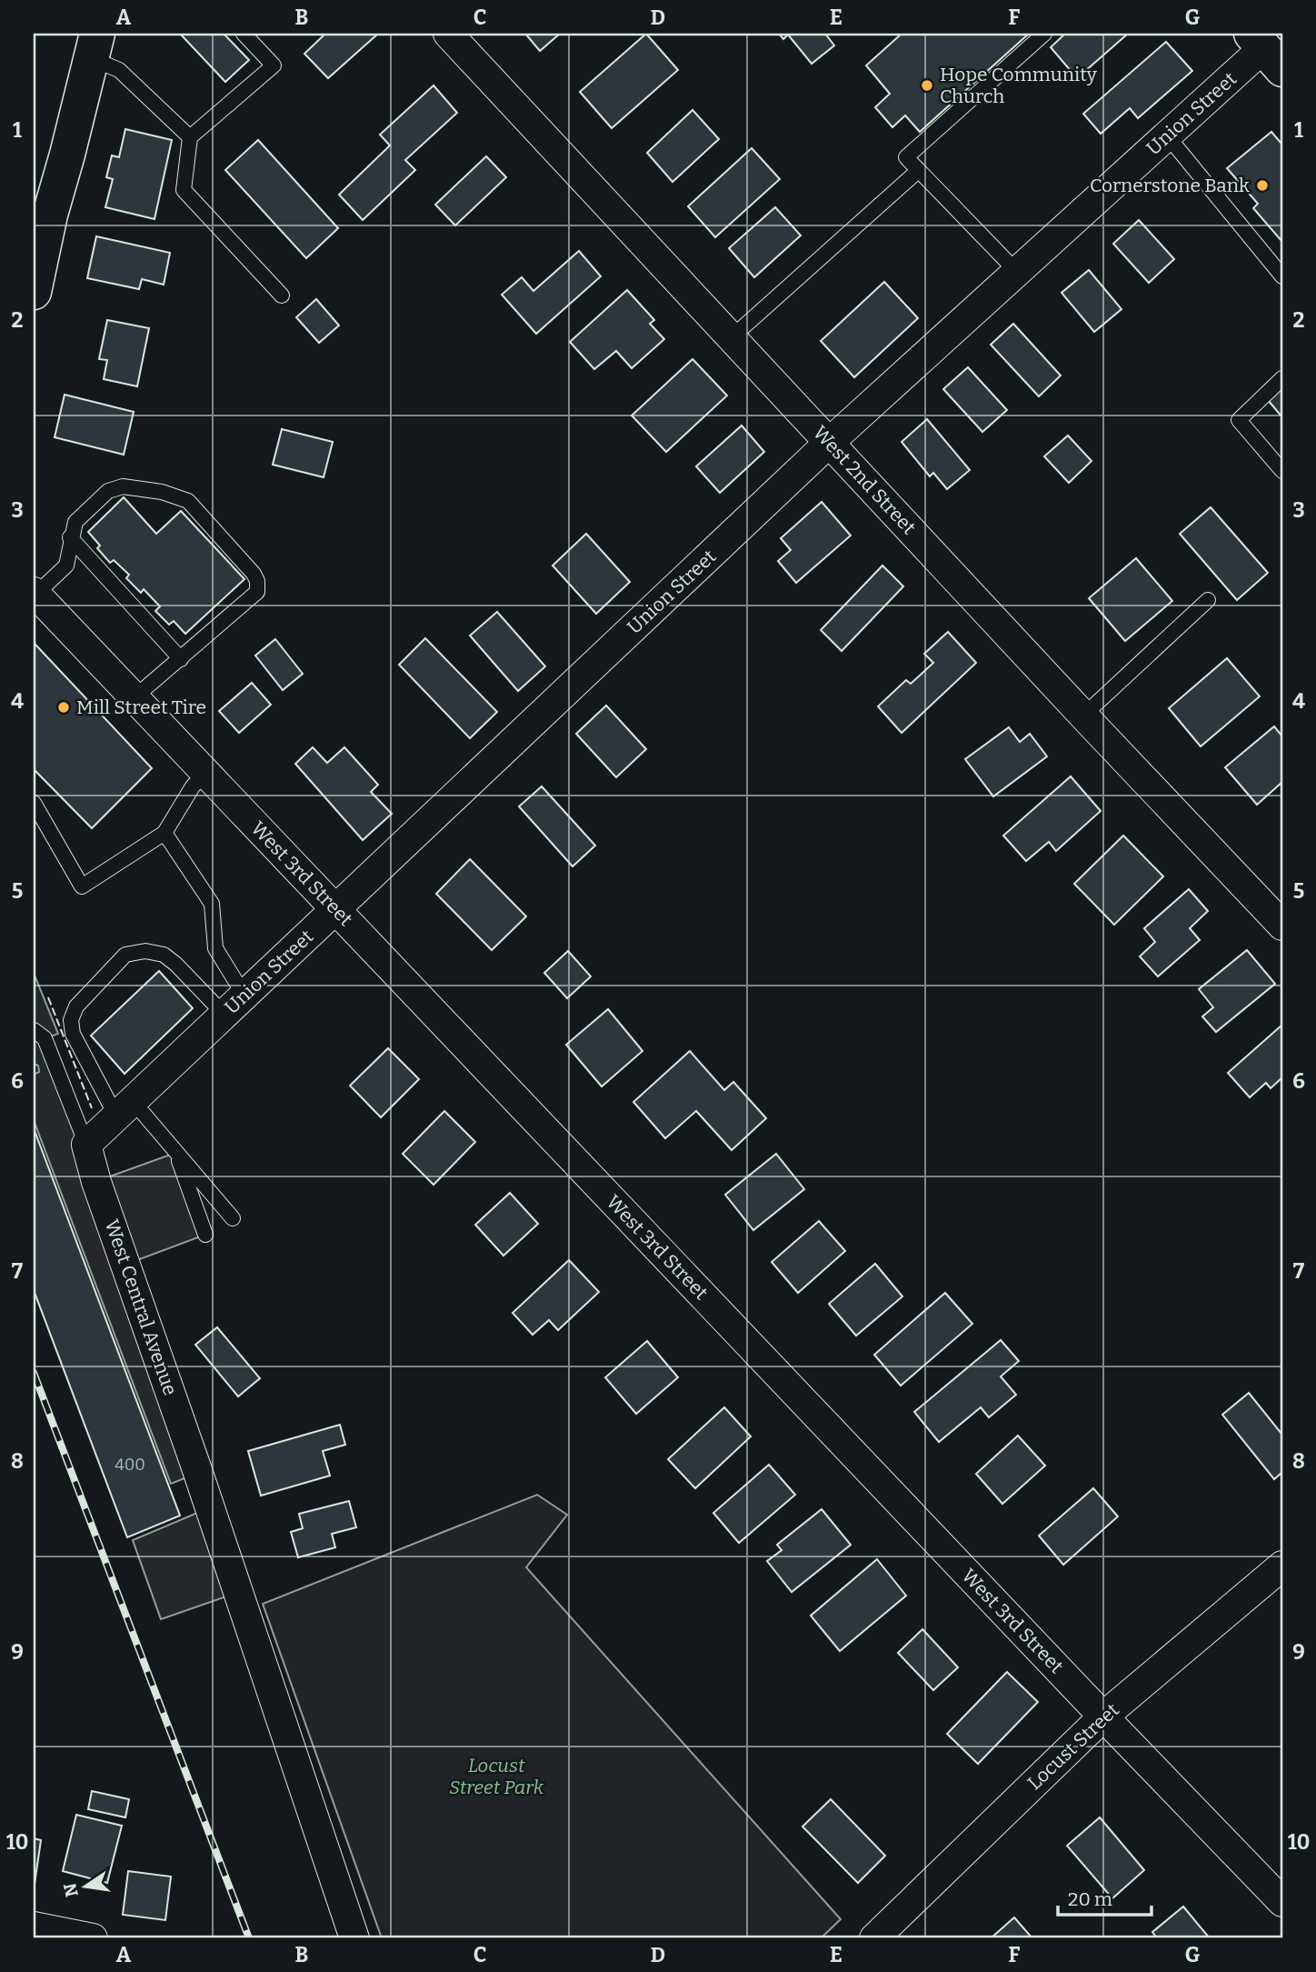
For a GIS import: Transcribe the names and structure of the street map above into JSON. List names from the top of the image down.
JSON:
{
  "streets": {
    "street": [
      "Union Street",
      "West 2nd Street",
      "West 3rd Street",
      "West Central Avenue",
      "Locust Street"
    ]
  },
  "crossings": [
    ["Union Street", "West 2nd Street"],
    ["Union Street", "West 3rd Street"],
    ["Union Street", "West Central Avenue"],
    ["West 3rd Street", "Locust Street"]
  ],
  "parks": ["Locust Street Park"],
  "places": ["Hope Community Church", "Cornerstone Bank", "Mill Street Tire"],
  "house_numbers": ["400"],
  "scale_bar": "20 m",
  "north": "left",
  "grid": {
    "columns": [
      "A",
      "B",
      "C",
      "D",
      "E",
      "F",
      "G"
    ],
    "rows": [
      "1",
      "2",
      "3",
      "4",
      "5",
      "6",
      "7",
      "8",
      "9",
      "10"
    ]
  }
}
